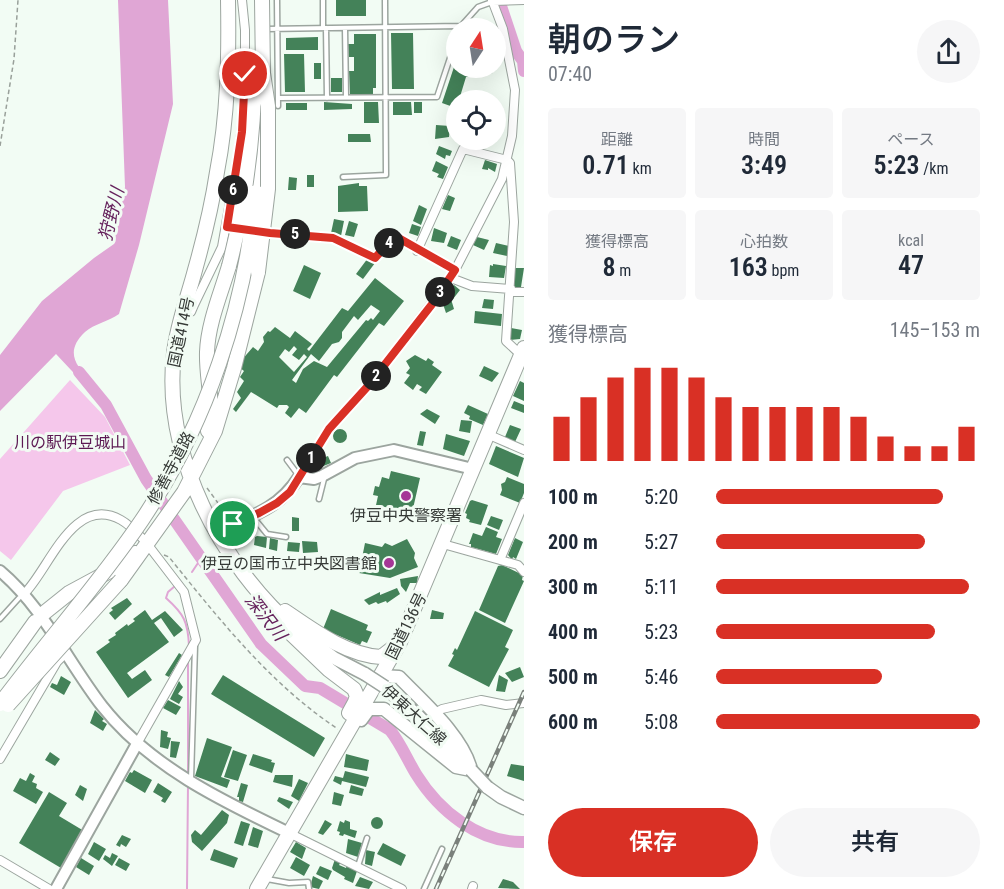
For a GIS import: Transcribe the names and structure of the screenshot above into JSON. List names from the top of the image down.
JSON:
{
  "streets": {
    "highway": ["国道414号", "修善寺道路", "国道136号"],
    "main road": ["伊東大仁線"]
  },
  "crossings": [
    ["国道414号", "伊東大仁線"],
    ["国道136号", "伊東大仁線"]
  ],
  "water": ["狩野川", "深沢川"],
  "parks": ["川の駅伊豆城山"],
  "places": ["伊豆中央警察署", "伊豆の国市立中央図書館"],
  "north": "top",
  "page": {
    "heading": ["朝のラン", "07:40"],
    "stats": [
      ["距離", "0.71 km"],
      ["時間", "3:49"],
      ["ペース", "5:23 /km"],
      ["獲得標高", "8 m"],
      ["心拍数", "163 bpm"],
      ["kcal", "47"]
    ],
    "pins": [
      "6",
      "5",
      "4",
      "3",
      "2",
      "1"
    ],
    "chart": ["獲得標高", "145–153 m"],
    "list": [
      {
        "name": "100 m",
        "note": "5:20"
      },
      {
        "name": "200 m",
        "note": "5:27"
      },
      {
        "name": "300 m",
        "note": "5:11"
      },
      {
        "name": "400 m",
        "note": "5:23"
      },
      {
        "name": "500 m",
        "note": "5:46"
      },
      {
        "name": "600 m",
        "note": "5:08"
      }
    ],
    "buttons": ["保存", "共有"]
  }
}
